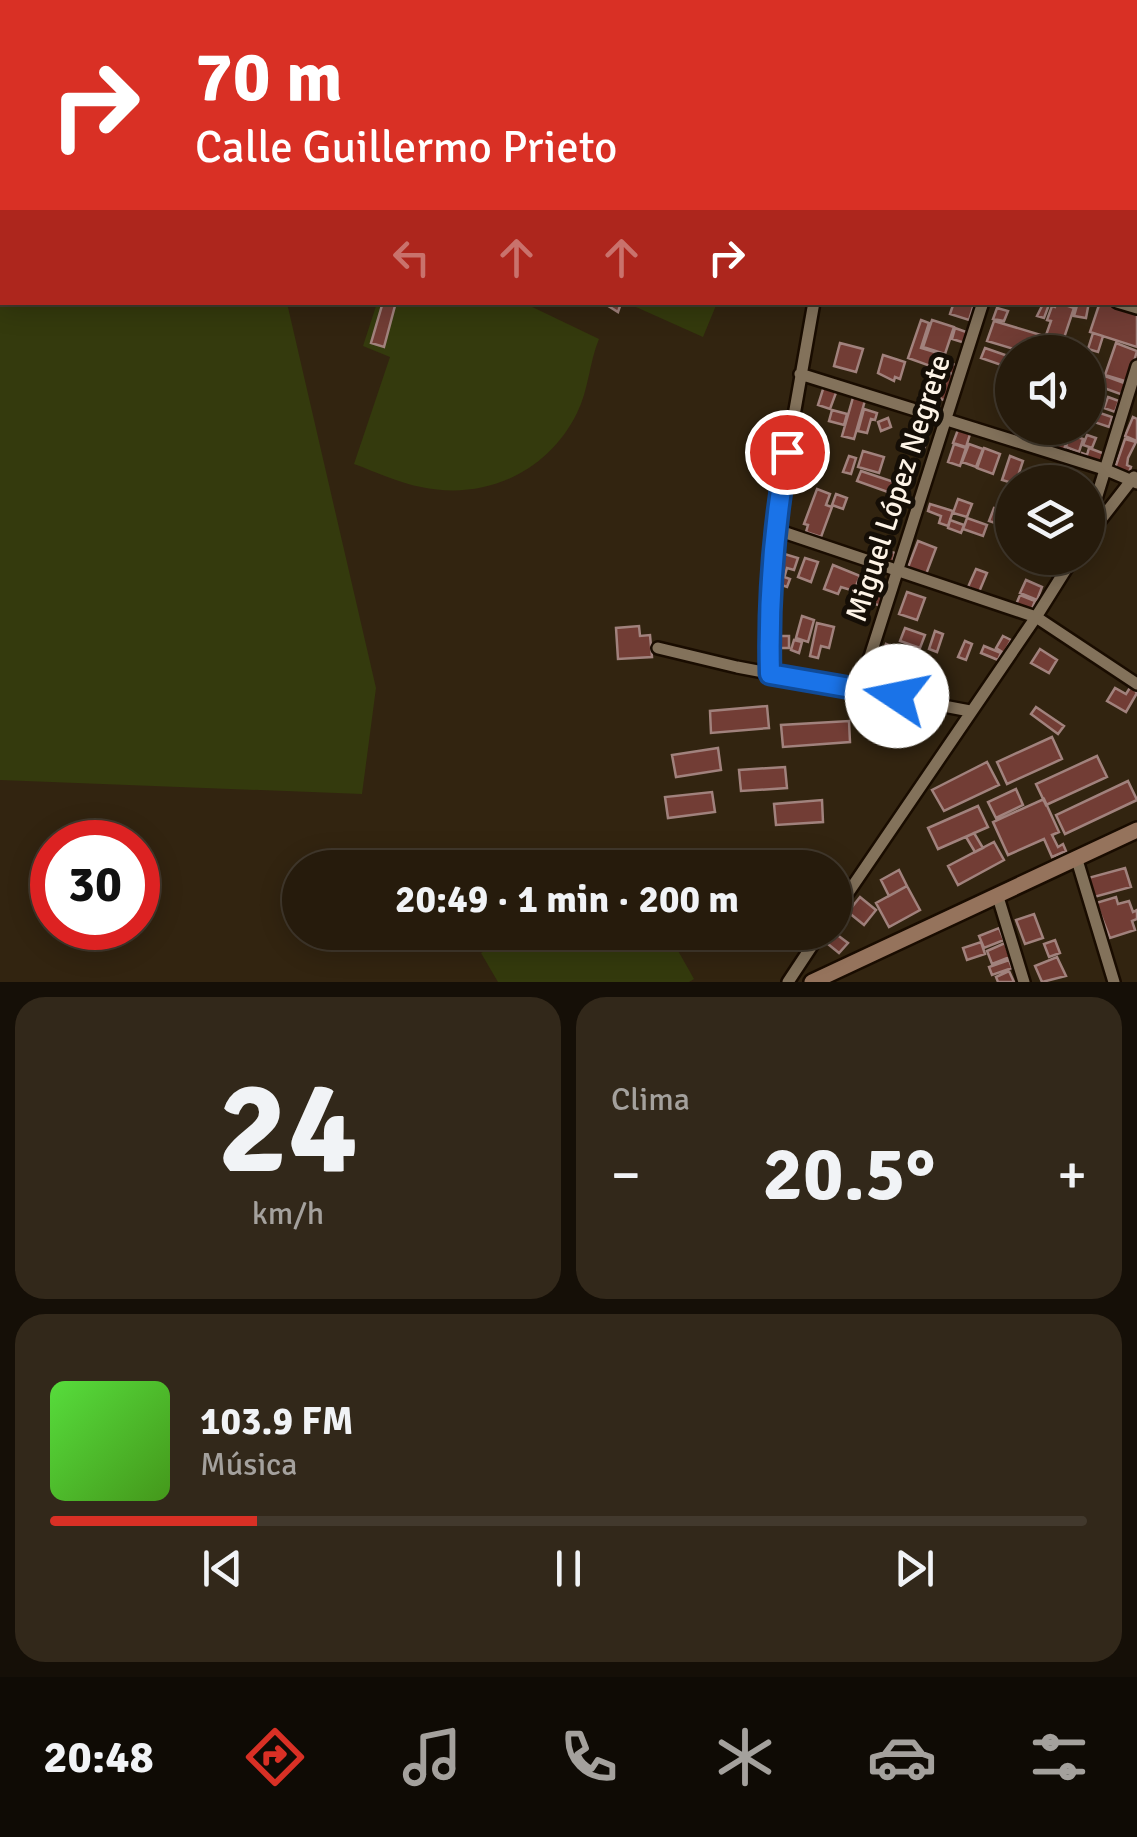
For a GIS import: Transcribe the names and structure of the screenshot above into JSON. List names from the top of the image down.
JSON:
{
  "streets": {
    "street": ["Miguel López Negrete"]
  },
  "page": {
    "turn": ["70 m", "Calle Guillermo Prieto"],
    "limit": "30",
    "trip": "20:49 · 1 min · 200 m",
    "tile": [
      ["24", "km/h"],
      "Clima"
    ],
    "heat": ["−", "20.5°", "+"],
    "song": ["103.9 FM", "Música"],
    "tabs": "20:48"
  }
}
